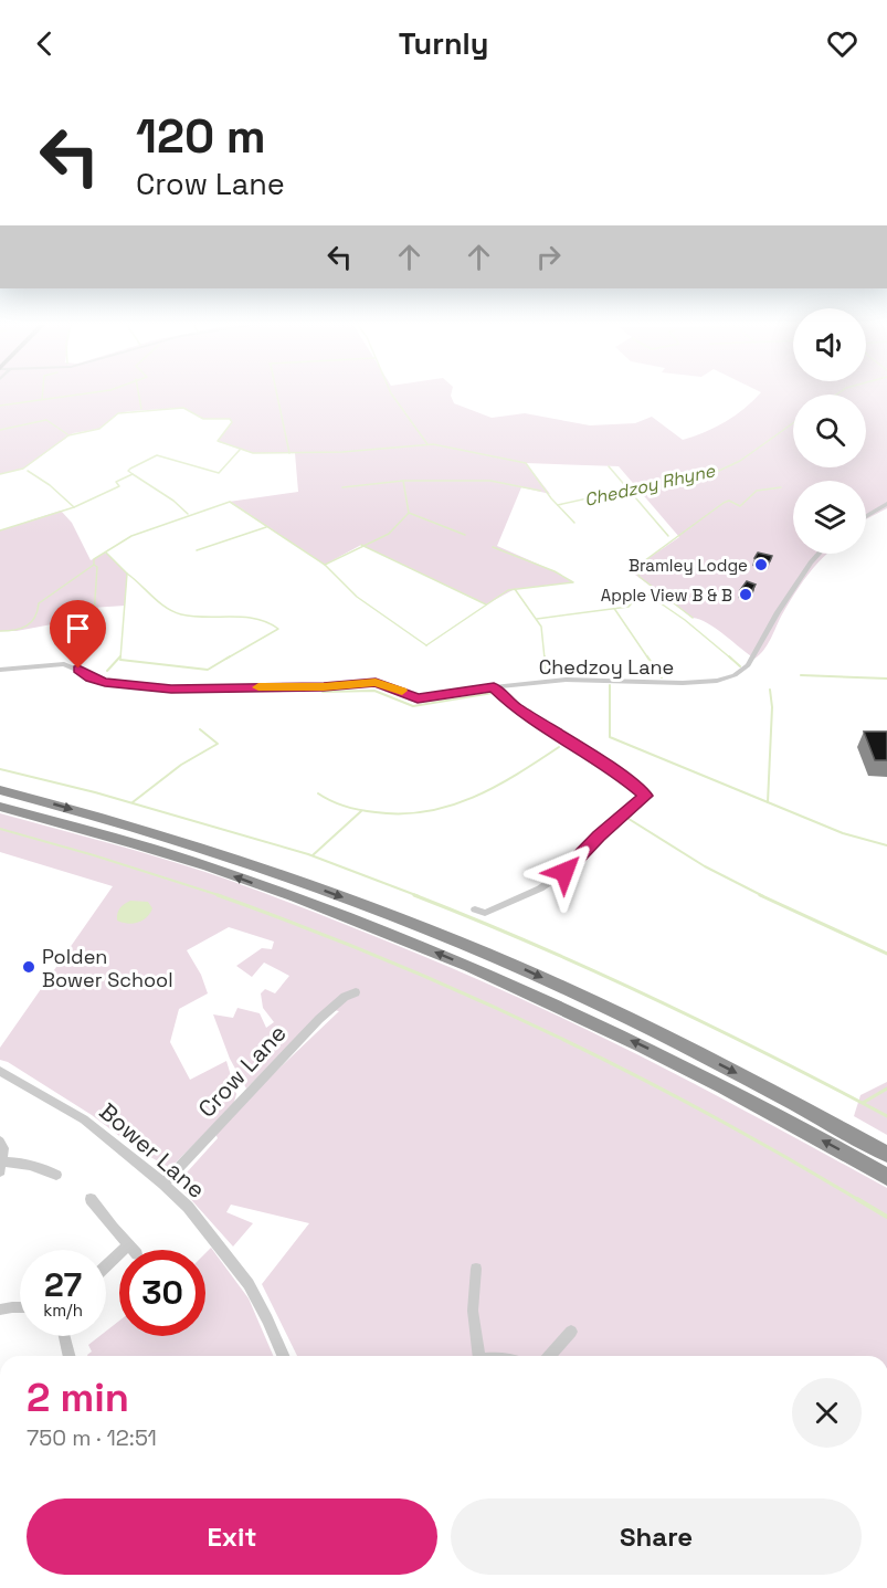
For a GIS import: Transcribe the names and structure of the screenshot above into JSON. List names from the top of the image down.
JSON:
{
  "streets": {
    "street": ["Chedzoy Lane", "Crow Lane", "Bower Lane"]
  },
  "crossings": [
    ["Crow Lane", "Bower Lane"]
  ],
  "water": ["Chedzoy Rhyne"],
  "places": ["Bramley Lodge", "Apple View B & B", "Polden Bower School"],
  "page": {
    "header": "Turnly",
    "turn": ["120 m", "Crow Lane"],
    "speed": "27 km/h",
    "limit": "30",
    "heading": ["2 min", "750 m · 12:51"],
    "buttons": ["Exit", "Share"]
  }
}
